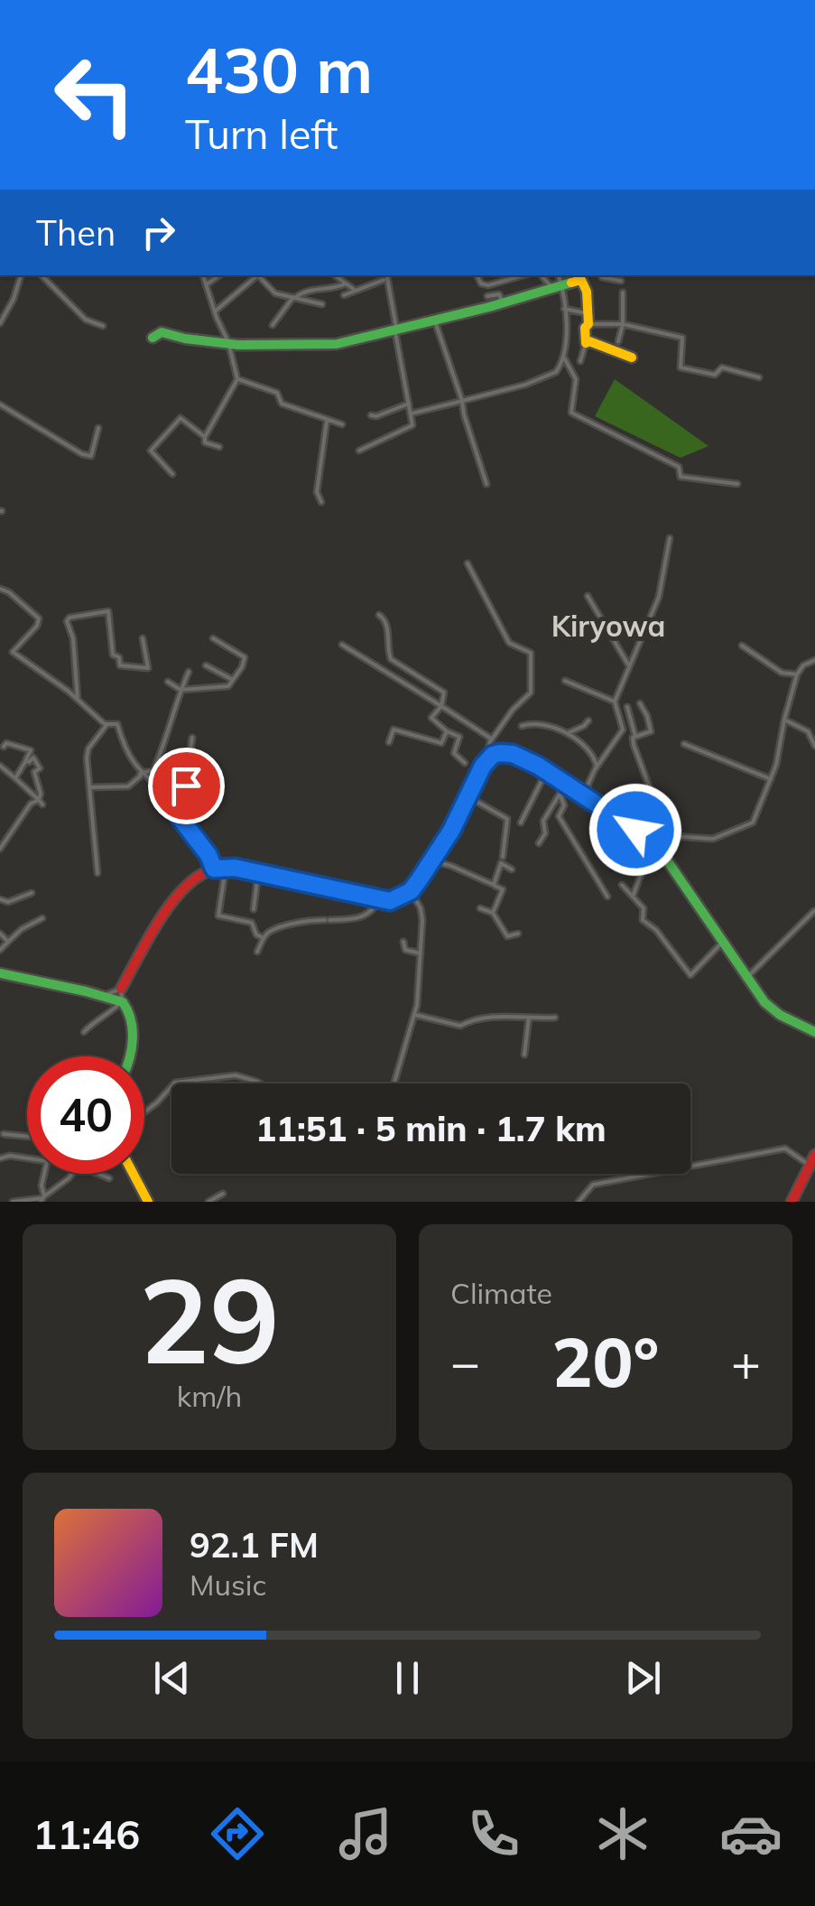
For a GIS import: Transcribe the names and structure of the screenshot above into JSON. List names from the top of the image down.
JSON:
{
  "districts": ["Kiryowa"],
  "page": {
    "turn": ["430 m", "Turn left"],
    "then": "Then",
    "limit": "40",
    "trip": "11:51 · 5 min · 1.7 km",
    "tile": [
      ["29", "km/h"],
      "Climate"
    ],
    "heat": ["−", "20°", "+"],
    "song": ["92.1 FM", "Music"],
    "tabs": "11:46"
  }
}
